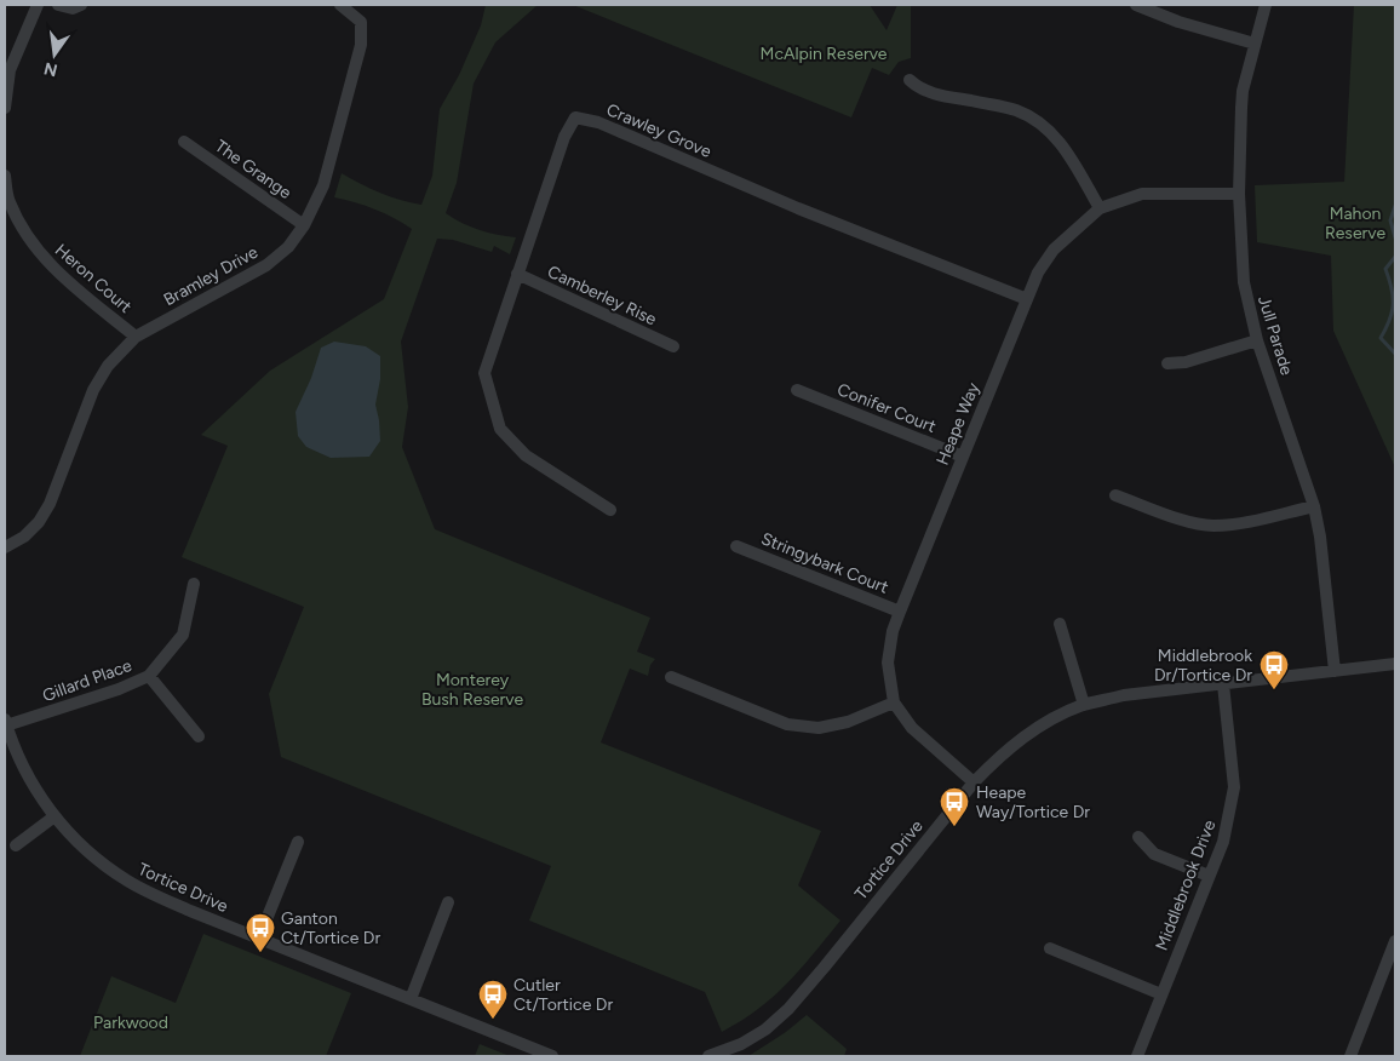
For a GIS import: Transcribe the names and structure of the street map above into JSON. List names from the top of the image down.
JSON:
{
  "streets": {
    "street": [
      "Crawley Grove",
      "The Grange",
      "Bramley Drive",
      "Heron Court",
      "Camberley Rise",
      "Jull Parade",
      "Conifer Court",
      "Heape Way",
      "Stringybark Court",
      "Gillard Place",
      "Tortice Drive",
      "Middlebrook Drive"
    ]
  },
  "crossings": [
    ["Crawley Grove", "Camberley Rise"],
    ["Crawley Grove", "Heape Way"],
    ["The Grange", "Bramley Drive"],
    ["Bramley Drive", "Heron Court"],
    ["Jull Parade", "Heape Way"],
    ["Jull Parade", "Tortice Drive"],
    ["Conifer Court", "Heape Way"],
    ["Heape Way", "Stringybark Court"],
    ["Heape Way", "Tortice Drive"],
    ["Gillard Place", "Tortice Drive"],
    ["Tortice Drive", "Middlebrook Drive"]
  ],
  "parks": [
    "McAlpin Reserve",
    "Mahon Reserve",
    "Monterey Bush Reserve",
    "Parkwood"
  ],
  "places": {
    "bus stop": [
      "Middlebrook Dr/Tortice Dr",
      "Heape Way/Tortice Dr",
      "Ganton Ct/Tortice Dr",
      "Cutler Ct/Tortice Dr"
    ]
  },
  "north": "bottom"
}
